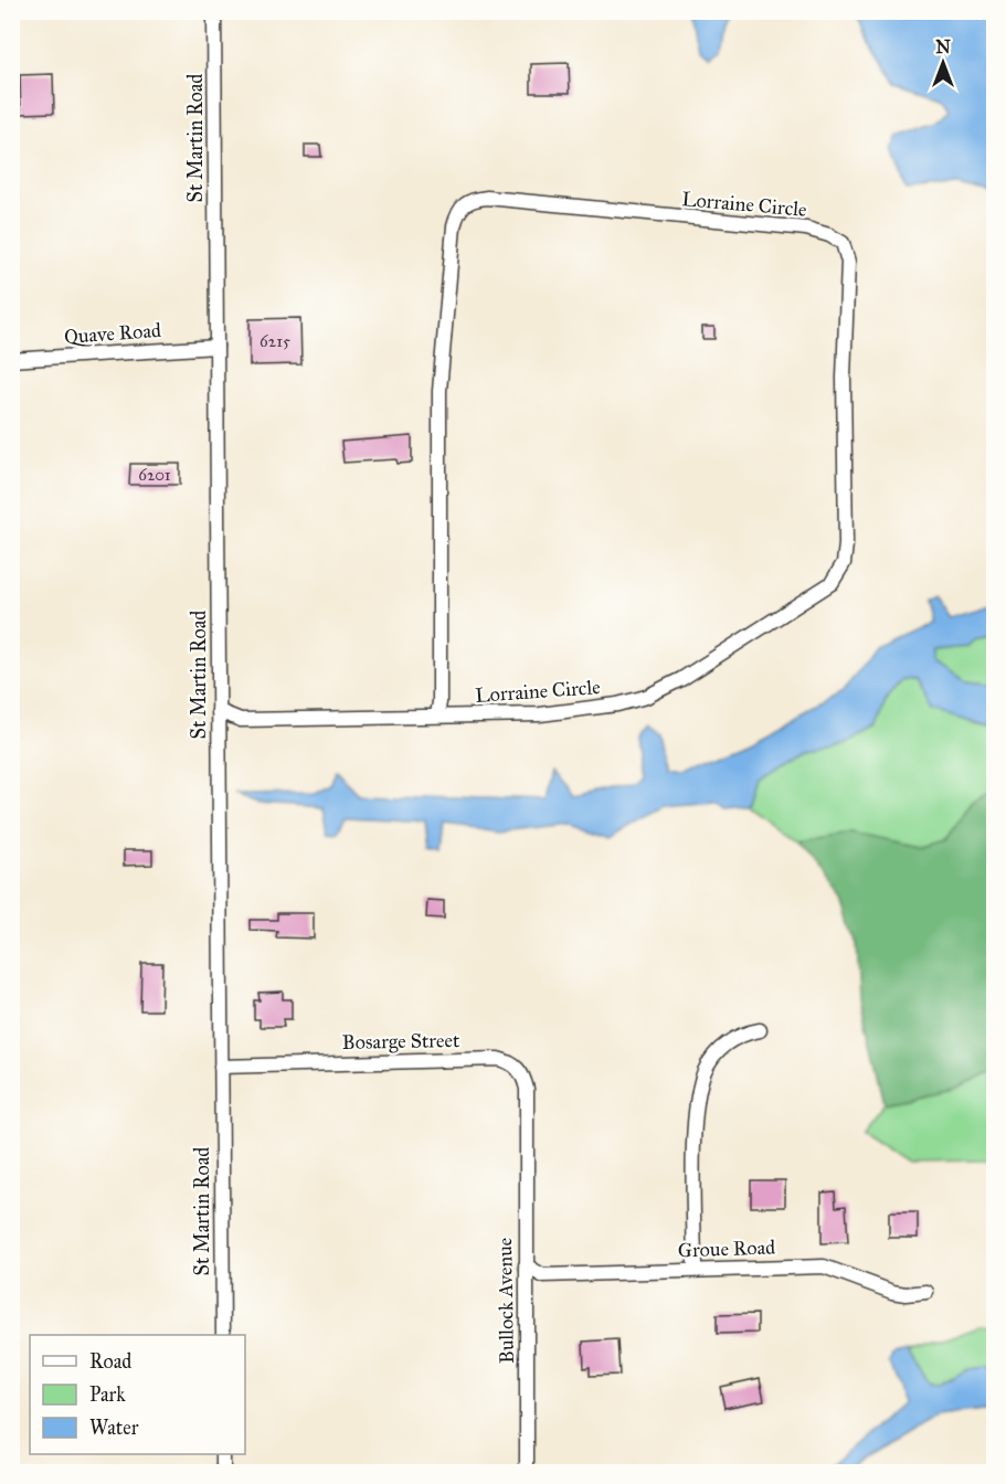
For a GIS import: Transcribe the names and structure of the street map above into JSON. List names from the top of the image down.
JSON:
{
  "streets": {
    "street": [
      "St Martin Road",
      "Lorraine Circle",
      "Quave Road",
      "Bosarge Street",
      "Groue Road",
      "Bullock Avenue"
    ]
  },
  "crossings": [
    ["St Martin Road", "Lorraine Circle"],
    ["St Martin Road", "Quave Road"],
    ["St Martin Road", "Bosarge Street"],
    ["Bosarge Street", "Bullock Avenue"],
    ["Groue Road", "Bullock Avenue"]
  ],
  "house_numbers": ["6215", "6201"],
  "legend": ["Road", "Park", "Water"],
  "north": "top"
}
